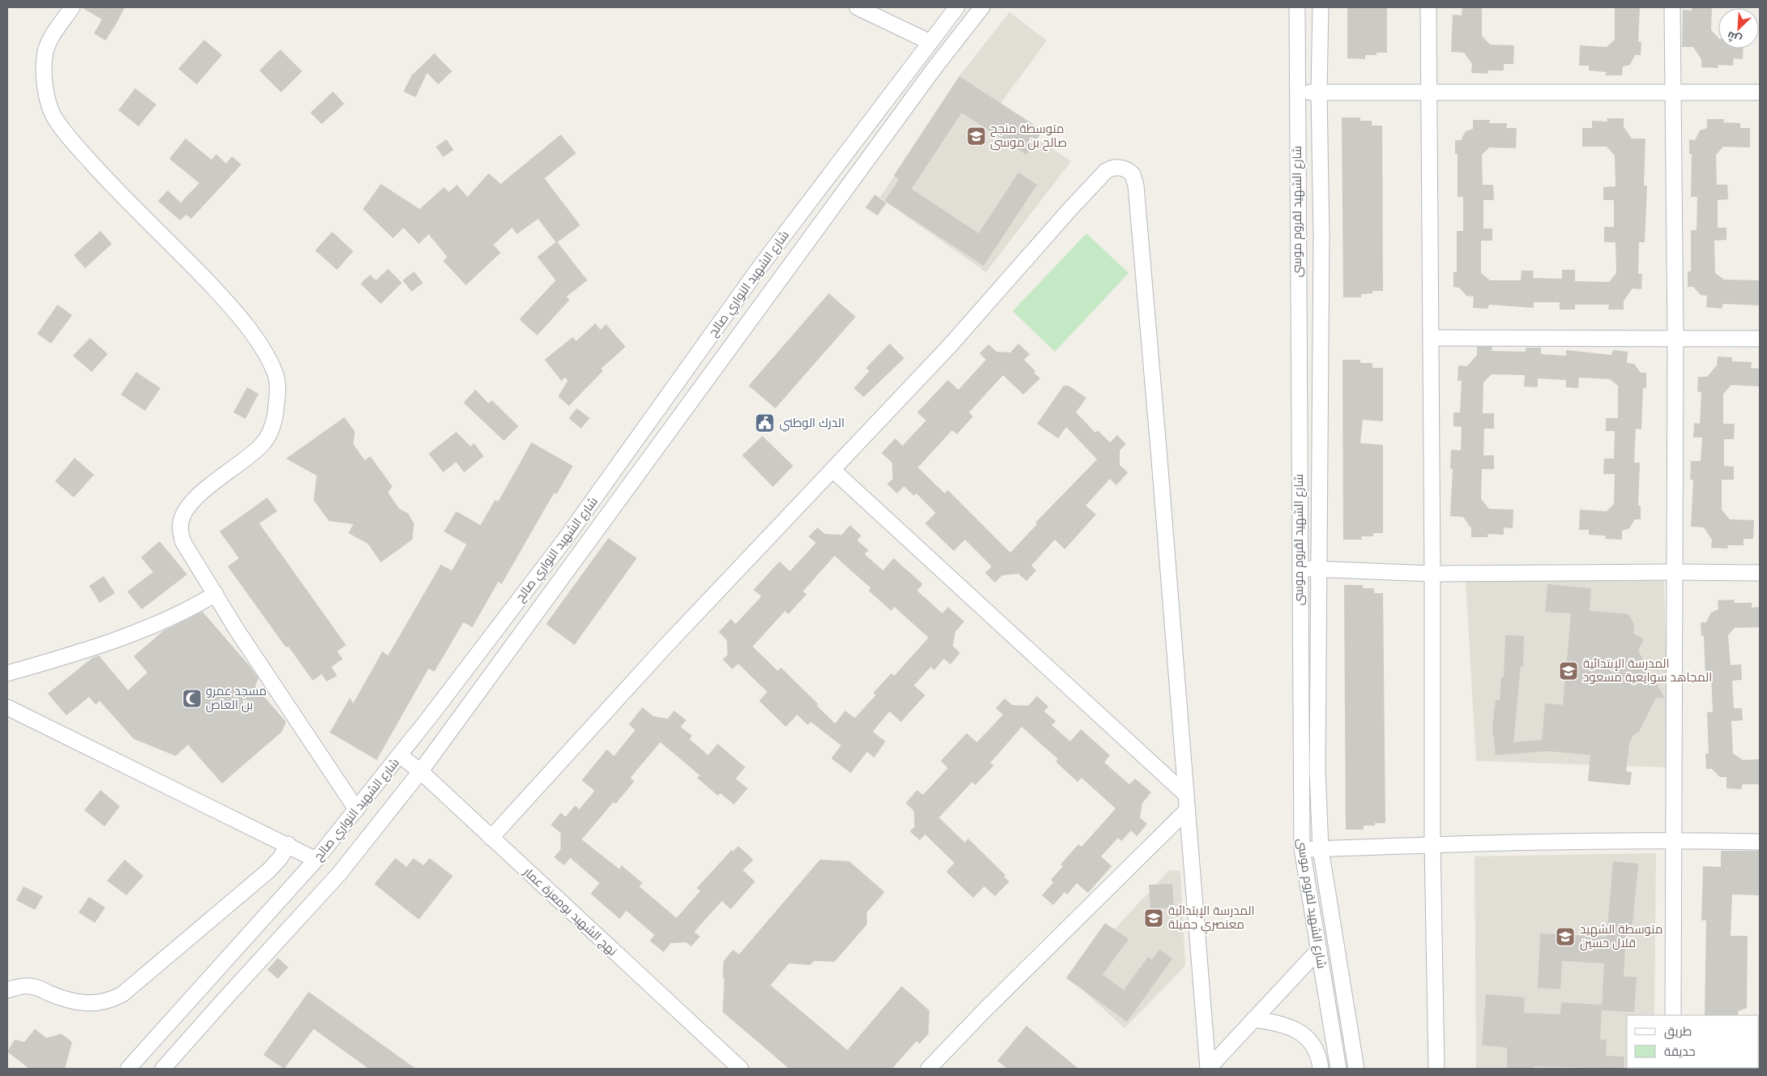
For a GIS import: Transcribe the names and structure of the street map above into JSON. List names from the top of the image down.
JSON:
{
  "streets": {
    "street": ["شارع الشهيد لقروم موسى", "شارع الشهيد النواري صالح", "نهج الشهيد بومعزة عمار"]
  },
  "crossings": [
    ["شارع الشهيد النواري صالح", "نهج الشهيد بومعزة عمار"]
  ],
  "places": {
    "school or university": [
      "متوسطة منجح صالح بن موسى",
      "المدرسة الإبتدائية المجاهد سوايعية مسعود",
      "المدرسة الإبتدائية معنصري جميلة",
      "متوسطة الشهيد قلال حسين"
    ],
    "public building": ["الدرك الوطني"],
    "mosque": ["مسجد عمرو بن العاص"]
  },
  "legend": ["طريق", "حديقة"],
  "north": "bottom left"
}
